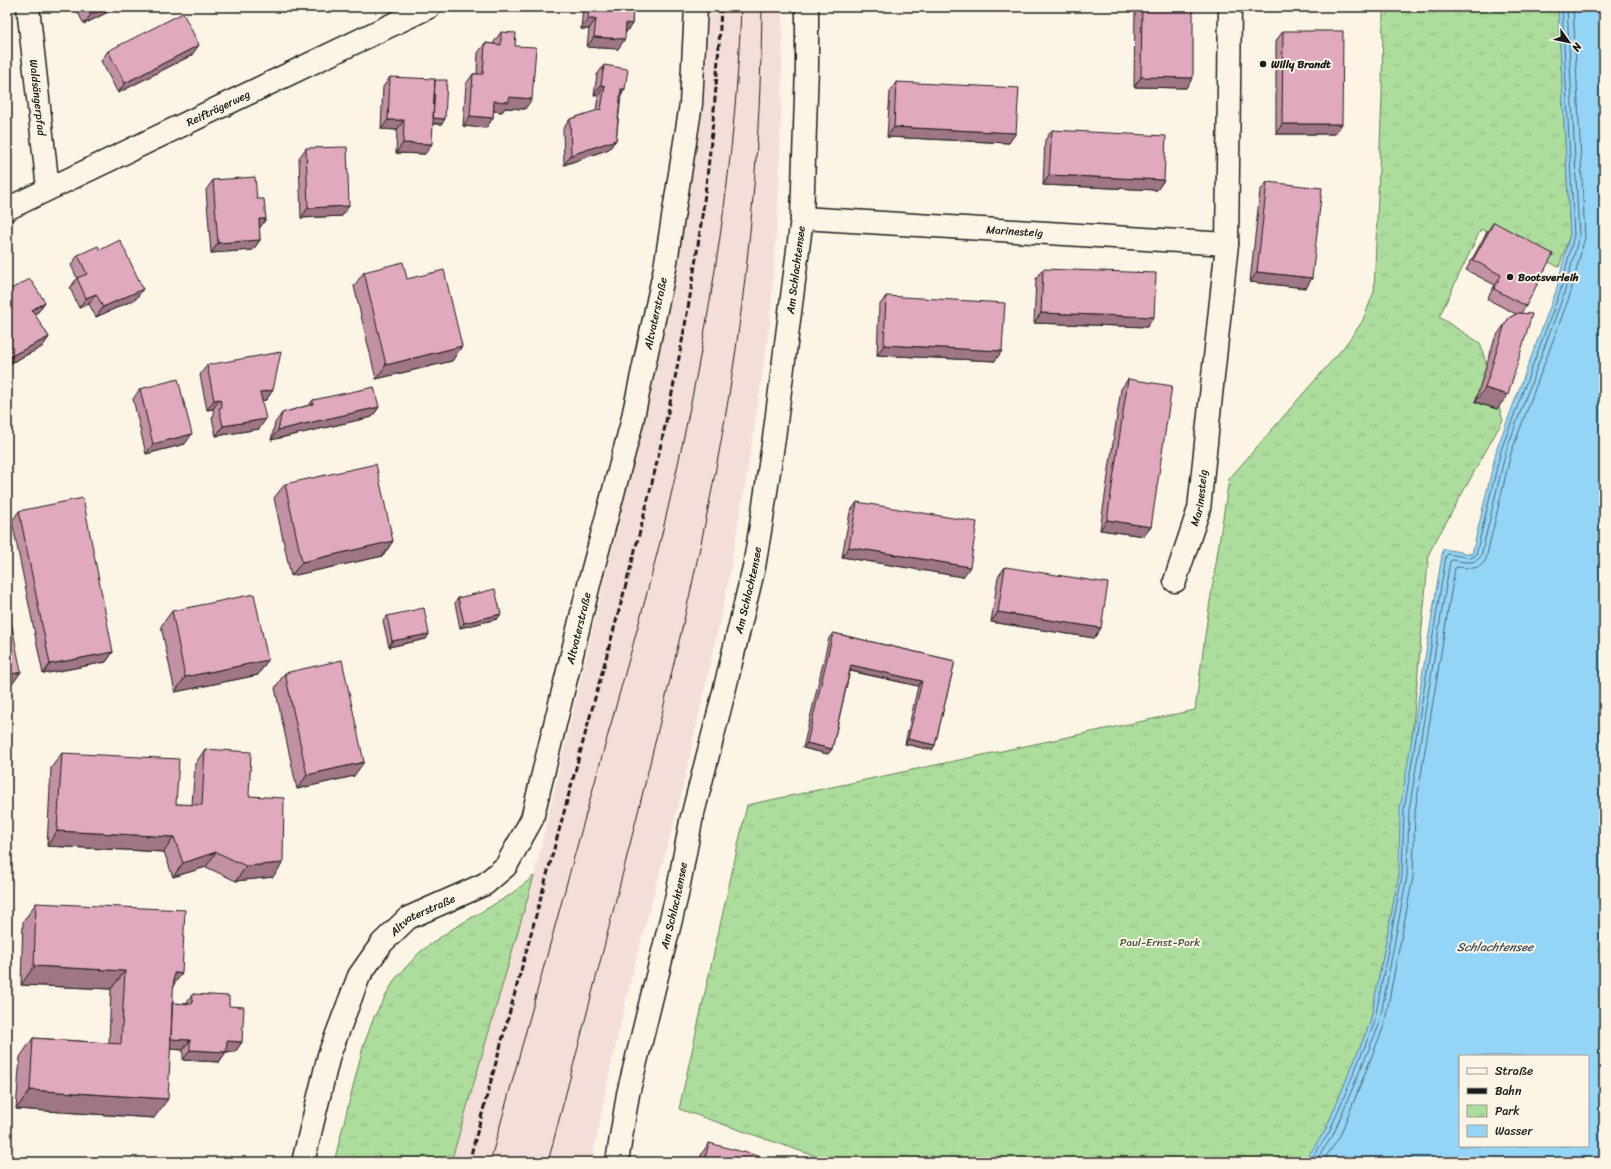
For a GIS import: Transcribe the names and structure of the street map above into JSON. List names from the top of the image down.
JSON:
{
  "streets": {
    "street": [
      "Waldsängerpfad",
      "Reifträgerweg",
      "Marinesteig",
      "Am Schlachtensee",
      "Altvaterstraße"
    ]
  },
  "crossings": [
    ["Waldsängerpfad", "Reifträgerweg"],
    ["Marinesteig", "Am Schlachtensee"]
  ],
  "water": ["Schlachtensee"],
  "parks": ["Paul-Ernst-Park"],
  "places": ["Willy Brandt", "Bootsverleih"],
  "legend": [
    "Straße",
    "Bahn",
    "Park",
    "Wasser"
  ],
  "north": "bottom right"
}
